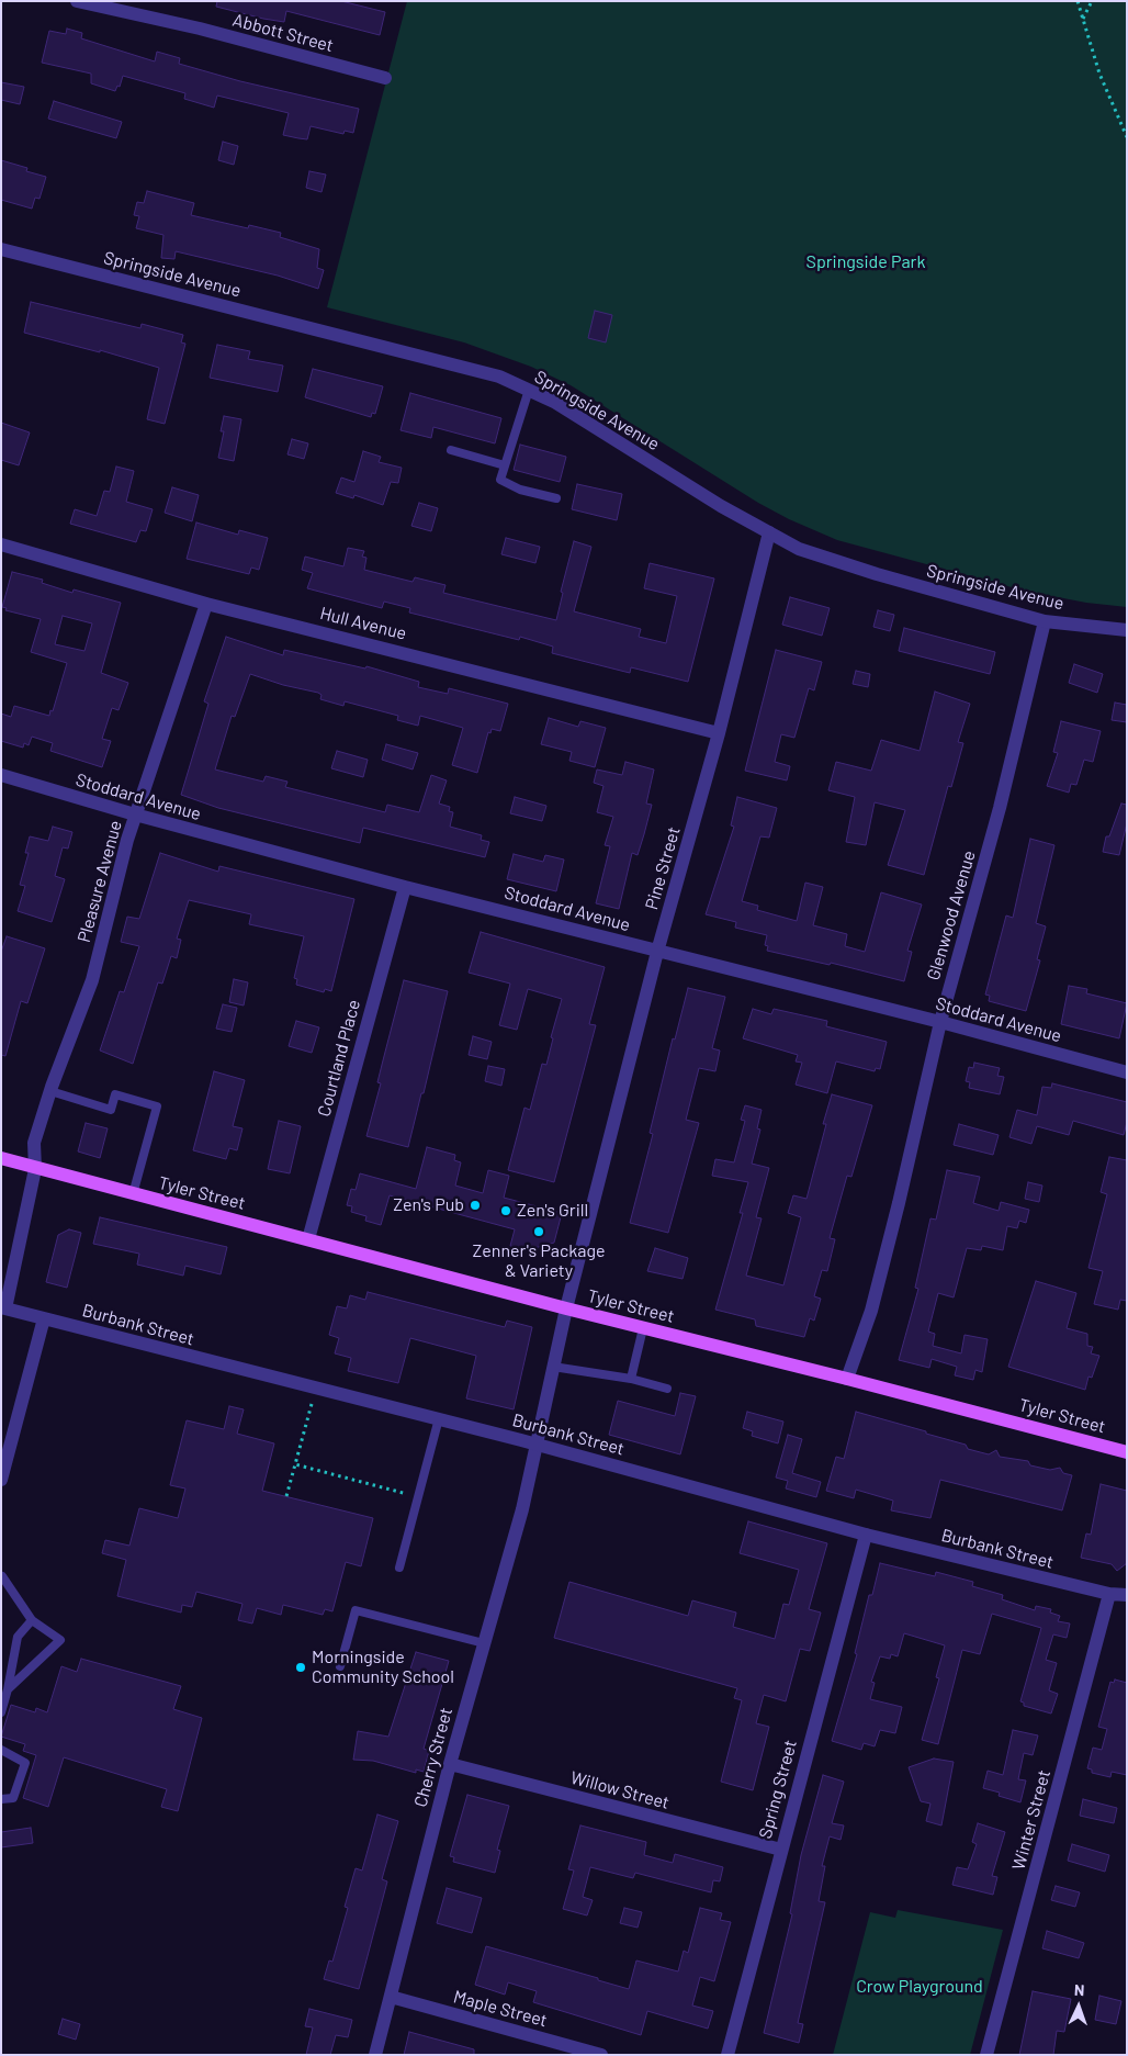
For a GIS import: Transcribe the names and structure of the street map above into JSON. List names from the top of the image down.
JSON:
{
  "streets": {
    "main road": ["Tyler Street"],
    "street": [
      "Abbott Street",
      "Springside Avenue",
      "Hull Avenue",
      "Stoddard Avenue",
      "Pine Street",
      "Pleasure Avenue",
      "Glenwood Avenue",
      "Courtland Place",
      "Burbank Street",
      "Cherry Street",
      "Spring Street",
      "Willow Street",
      "Winter Street",
      "Maple Street"
    ]
  },
  "crossings": [
    ["Springside Avenue", "Pine Street"],
    ["Springside Avenue", "Glenwood Avenue"],
    ["Hull Avenue", "Pine Street"],
    ["Hull Avenue", "Pleasure Avenue"],
    ["Stoddard Avenue", "Pine Street"],
    ["Stoddard Avenue", "Pleasure Avenue"],
    ["Stoddard Avenue", "Glenwood Avenue"],
    ["Stoddard Avenue", "Courtland Place"],
    ["Pine Street", "Tyler Street"],
    ["Pine Street", "Cherry Street"],
    ["Pleasure Avenue", "Tyler Street"],
    ["Pleasure Avenue", "Burbank Street"],
    ["Glenwood Avenue", "Tyler Street"],
    ["Courtland Place", "Tyler Street"],
    ["Tyler Street", "Cherry Street"],
    ["Burbank Street", "Cherry Street"],
    ["Burbank Street", "Spring Street"],
    ["Burbank Street", "Winter Street"],
    ["Cherry Street", "Willow Street"],
    ["Cherry Street", "Maple Street"],
    ["Spring Street", "Willow Street"]
  ],
  "parks": ["Springside Park", "Crow Playground"],
  "places": [
    "Zen's Pub",
    "Zen's Grill",
    "Zenner's Package & Variety",
    "Morningside Community School"
  ],
  "north": "top"
}
